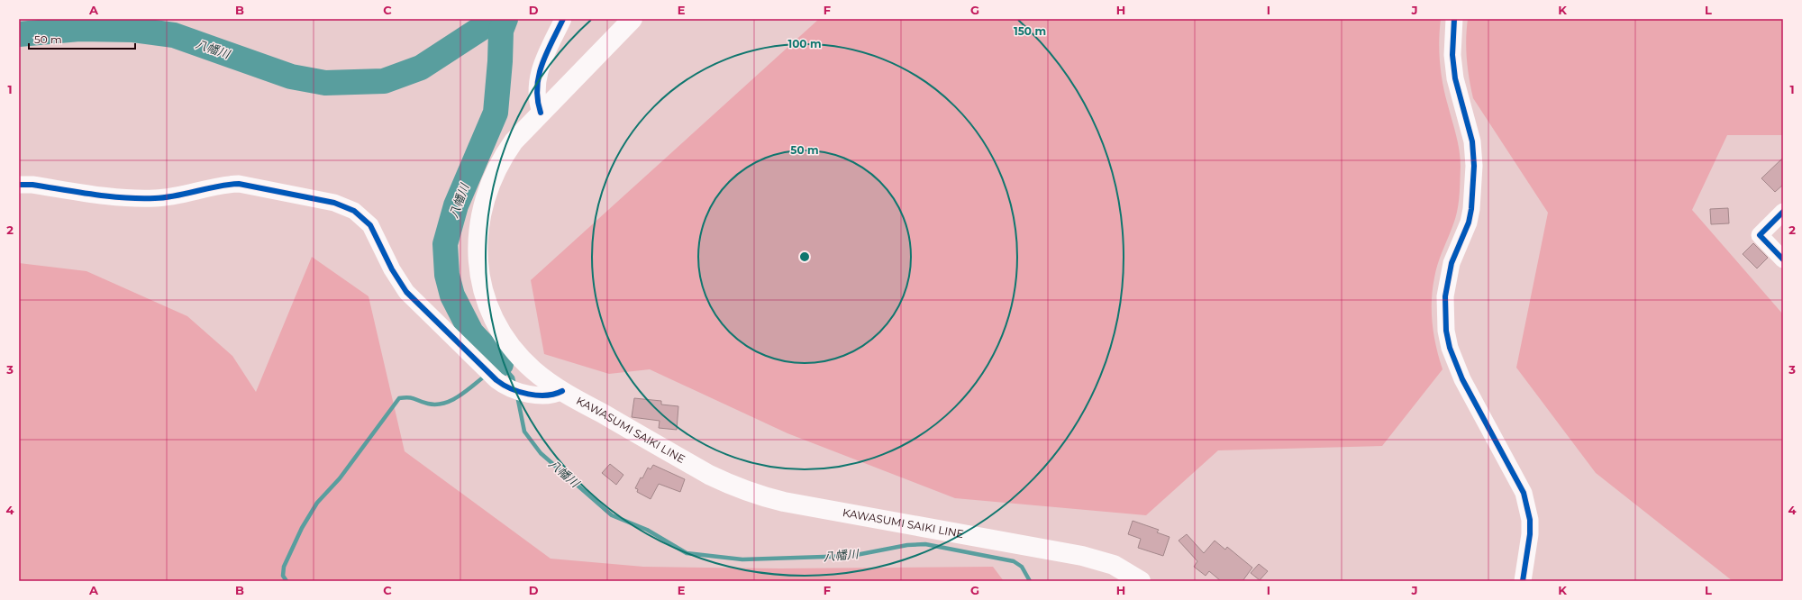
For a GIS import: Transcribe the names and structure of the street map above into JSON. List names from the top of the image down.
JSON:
{
  "streets": {
    "main road": ["KAWASUMI SAIKI LINE"]
  },
  "water": ["八幡川"],
  "scale_bar": "50 m",
  "grid": {
    "columns": [
      "A",
      "B",
      "C",
      "D",
      "E",
      "F",
      "G",
      "H",
      "I",
      "J",
      "K",
      "L"
    ],
    "rows": [
      "1",
      "2",
      "3",
      "4"
    ]
  },
  "rings": ["150 m", "100 m", "50 m"]
}
